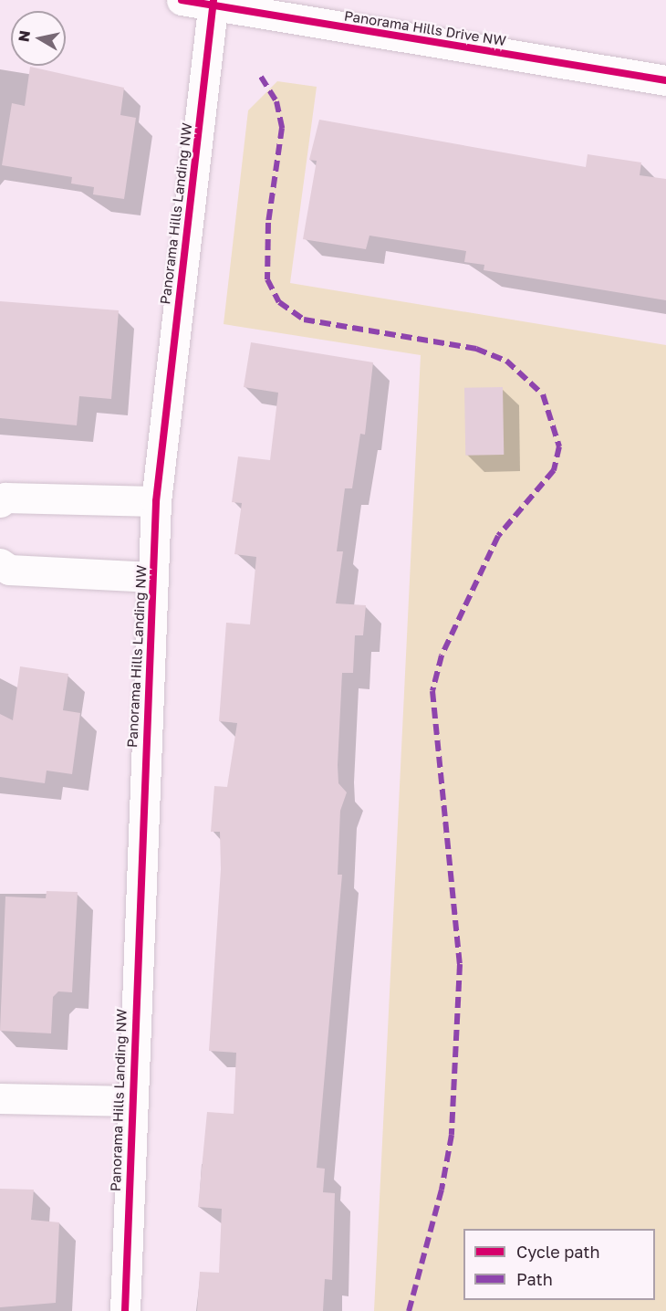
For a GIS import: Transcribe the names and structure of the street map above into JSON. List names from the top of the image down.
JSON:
{
  "streets": {
    "street": ["Panorama Hills Drive NW", "Panorama Hills Landing NW"]
  },
  "crossings": [
    ["Panorama Hills Drive NW", "Panorama Hills Landing NW"]
  ],
  "legend": ["Cycle path", "Path"],
  "north": "left"
}
